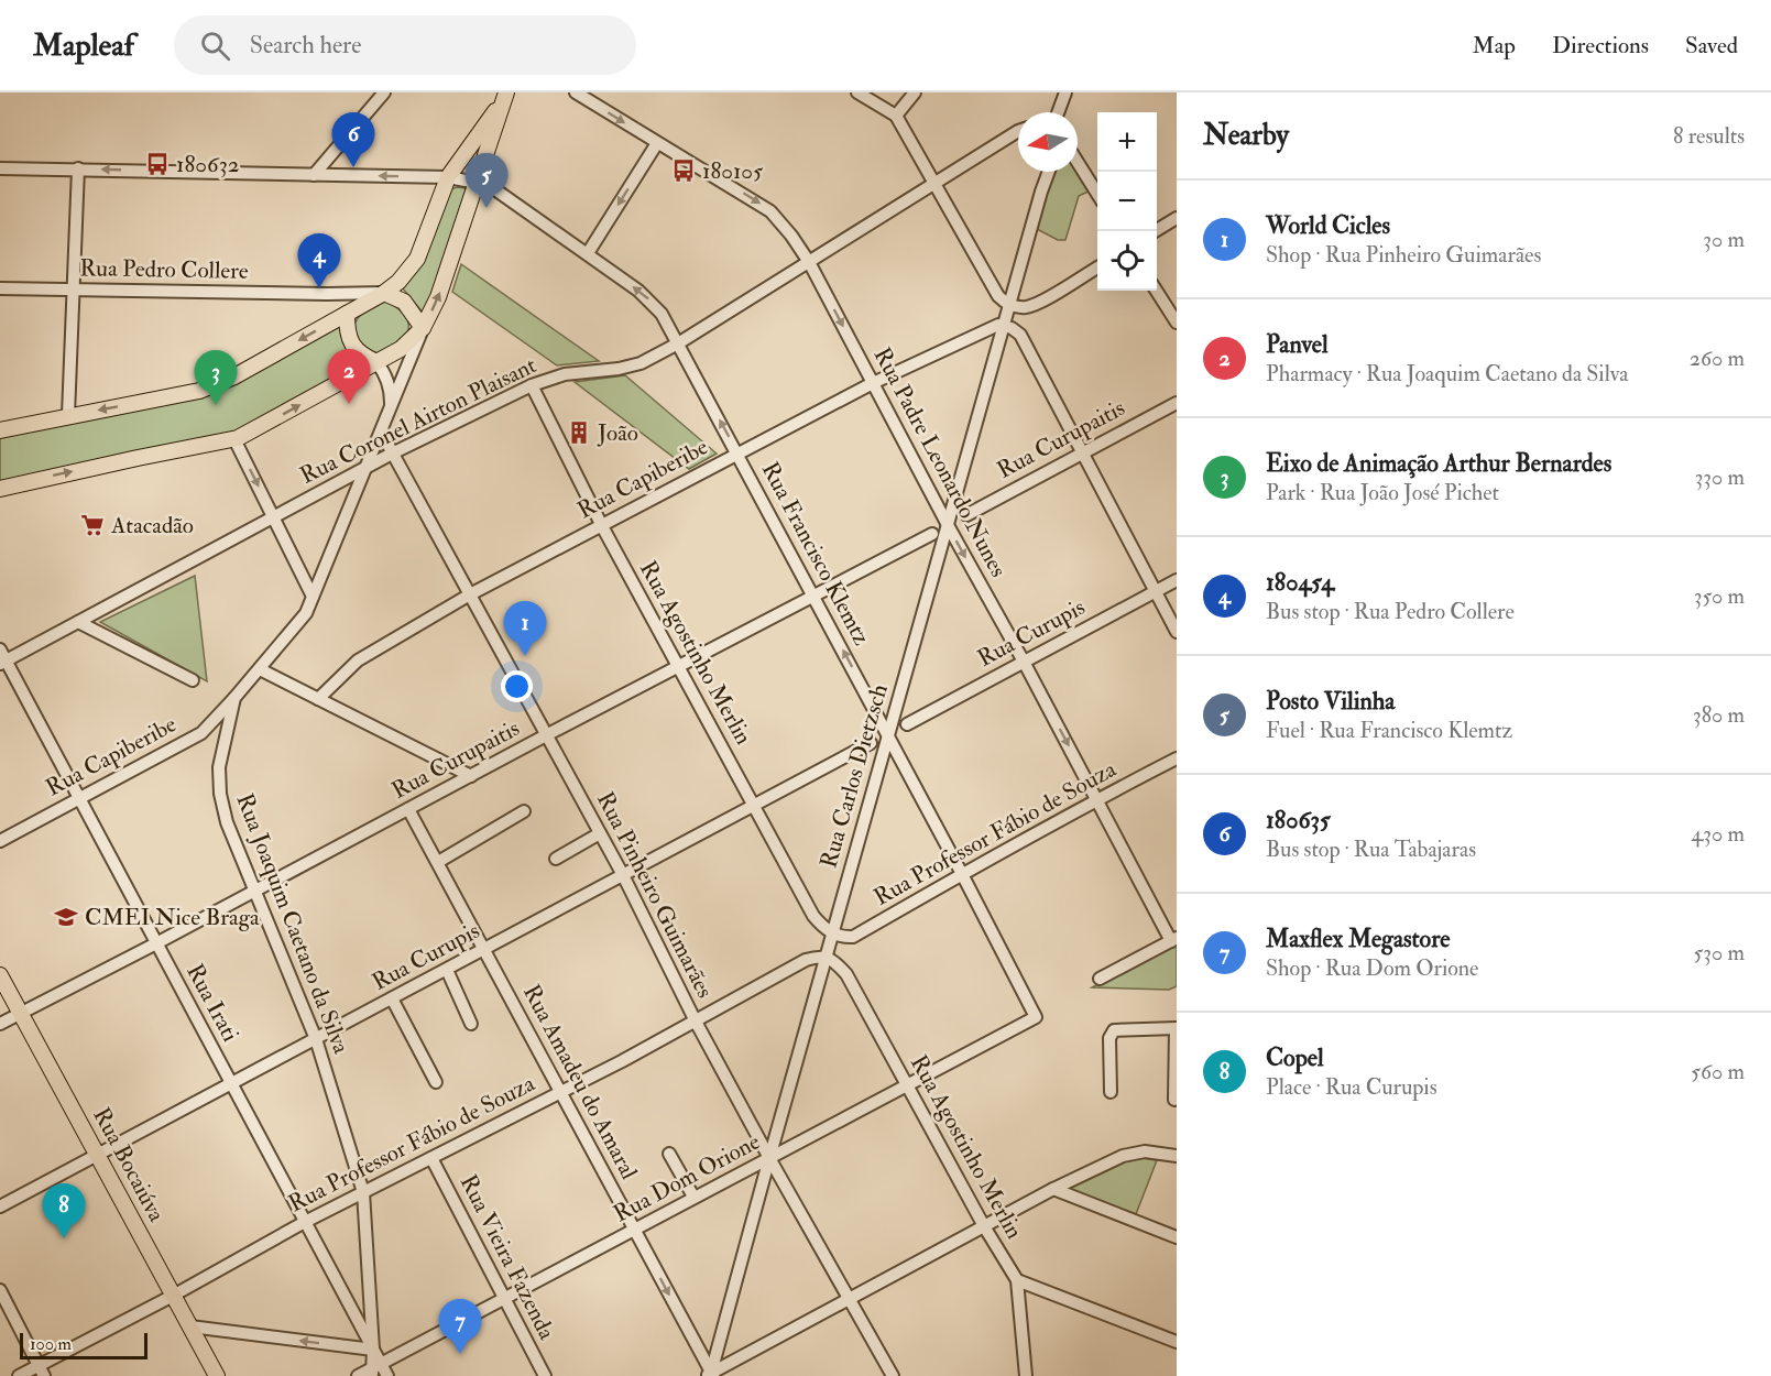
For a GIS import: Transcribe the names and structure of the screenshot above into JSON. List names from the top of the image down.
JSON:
{
  "streets": {
    "main road": ["Rua Bocaiúva"],
    "street": [
      "Rua Pedro Collere",
      "Rua Coronel Airton Plaisant",
      "Rua Curupaitis",
      "Rua Padre Leonardo Nunes",
      "Rua Capiberibe",
      "Rua Francisco Klemtz",
      "Rua Curupis",
      "Rua Agostinho Merlin",
      "Rua Carlos Dietzsch",
      "Rua Professor Fábio de Souza",
      "Rua Pinheiro Guimarães",
      "Rua Joaquim Caetano da Silva",
      "Rua Irati",
      "Rua Amadeu do Amaral",
      "Rua Dom Orione",
      "Rua Vieira Fazenda"
    ]
  },
  "crossings": [
    ["Rua Pedro Collere", "Rua Joaquim Caetano da Silva"],
    ["Rua Coronel Airton Plaisant", "Rua Padre Leonardo Nunes"],
    ["Rua Coronel Airton Plaisant", "Rua Francisco Klemtz"],
    ["Rua Coronel Airton Plaisant", "Rua Agostinho Merlin"],
    ["Rua Coronel Airton Plaisant", "Rua Pinheiro Guimarães"],
    ["Rua Coronel Airton Plaisant", "Rua Joaquim Caetano da Silva"],
    ["Rua Coronel Airton Plaisant", "Rua Irati"],
    ["Rua Curupaitis", "Rua Francisco Klemtz"],
    ["Rua Curupaitis", "Rua Agostinho Merlin"],
    ["Rua Curupaitis", "Rua Pinheiro Guimarães"],
    ["Rua Curupaitis", "Rua Joaquim Caetano da Silva"],
    ["Rua Curupaitis", "Rua Irati"],
    ["Rua Curupaitis", "Rua Amadeu do Amaral"],
    ["Rua Curupaitis", "Rua Bocaiúva"],
    ["Rua Padre Leonardo Nunes", "Rua Capiberibe"],
    ["Rua Padre Leonardo Nunes", "Rua Curupis"],
    ["Rua Padre Leonardo Nunes", "Rua Carlos Dietzsch"],
    ["Rua Padre Leonardo Nunes", "Rua Professor Fábio de Souza"],
    ["Rua Capiberibe", "Rua Francisco Klemtz"],
    ["Rua Capiberibe", "Rua Agostinho Merlin"],
    ["Rua Capiberibe", "Rua Carlos Dietzsch"],
    ["Rua Capiberibe", "Rua Pinheiro Guimarães"],
    ["Rua Capiberibe", "Rua Joaquim Caetano da Silva"],
    ["Rua Capiberibe", "Rua Irati"],
    ["Rua Francisco Klemtz", "Rua Carlos Dietzsch"],
    ["Rua Francisco Klemtz", "Rua Professor Fábio de Souza"],
    ["Rua Francisco Klemtz", "Rua Dom Orione"],
    ["Rua Curupis", "Rua Agostinho Merlin"],
    ["Rua Curupis", "Rua Pinheiro Guimarães"],
    ["Rua Curupis", "Rua Joaquim Caetano da Silva"],
    ["Rua Curupis", "Rua Irati"],
    ["Rua Curupis", "Rua Amadeu do Amaral"],
    ["Rua Curupis", "Rua Bocaiúva"],
    ["Rua Agostinho Merlin", "Rua Carlos Dietzsch"],
    ["Rua Agostinho Merlin", "Rua Professor Fábio de Souza"],
    ["Rua Agostinho Merlin", "Rua Dom Orione"],
    ["Rua Carlos Dietzsch", "Rua Professor Fábio de Souza"],
    ["Rua Carlos Dietzsch", "Rua Pinheiro Guimarães"],
    ["Rua Carlos Dietzsch", "Rua Amadeu do Amaral"],
    ["Rua Carlos Dietzsch", "Rua Dom Orione"],
    ["Rua Professor Fábio de Souza", "Rua Pinheiro Guimarães"],
    ["Rua Professor Fábio de Souza", "Rua Joaquim Caetano da Silva"],
    ["Rua Professor Fábio de Souza", "Rua Irati"],
    ["Rua Professor Fábio de Souza", "Rua Amadeu do Amaral"],
    ["Rua Professor Fábio de Souza", "Rua Bocaiúva"],
    ["Rua Professor Fábio de Souza", "Rua Vieira Fazenda"],
    ["Rua Pinheiro Guimarães", "Rua Joaquim Caetano da Silva"],
    ["Rua Pinheiro Guimarães", "Rua Dom Orione"],
    ["Rua Joaquim Caetano da Silva", "Rua Irati"],
    ["Rua Irati", "Rua Dom Orione"],
    ["Rua Amadeu do Amaral", "Rua Dom Orione"],
    ["Rua Dom Orione", "Rua Vieira Fazenda"]
  ],
  "one_way": ["Rua Padre Leonardo Nunes", "Rua Francisco Klemtz"],
  "places": {
    "bus stop": ["180632", "180105"],
    "building": ["João"],
    "supermarket": ["Atacadão"],
    "school or university": ["CMEI Nice Braga"]
  },
  "scale_bar": "100 m",
  "north": "left",
  "page": {
    "header": "Mapleaf",
    "search": "Search here",
    "nav": ["Map", "Directions", "Saved"],
    "heading": ["Nearby", "8 results"],
    "map_buttons": ["+", "−"],
    "pins": [
      "6",
      "5",
      "4",
      "2",
      "3",
      "1",
      "8",
      "7"
    ],
    "list": [
      {
        "mark": "1",
        "name": "World Cicles",
        "note": "Shop · Rua Pinheiro Guimarães",
        "value": "30 m"
      },
      {
        "mark": "2",
        "name": "Panvel",
        "note": "Pharmacy · Rua Joaquim Caetano da Silva",
        "value": "260 m"
      },
      {
        "mark": "3",
        "name": "Eixo de Animação Arthur Bernardes",
        "note": "Park · Rua João José Pichet",
        "value": "330 m"
      },
      {
        "mark": "4",
        "name": "180454",
        "note": "Bus stop · Rua Pedro Collere",
        "value": "350 m"
      },
      {
        "mark": "5",
        "name": "Posto Vilinha",
        "note": "Fuel · Rua Francisco Klemtz",
        "value": "380 m"
      },
      {
        "mark": "6",
        "name": "180635",
        "note": "Bus stop · Rua Tabajaras",
        "value": "430 m"
      },
      {
        "mark": "7",
        "name": "Maxflex Megastore",
        "note": "Shop · Rua Dom Orione",
        "value": "530 m"
      },
      {
        "mark": "8",
        "name": "Copel",
        "note": "Place · Rua Curupis",
        "value": "560 m"
      }
    ],
    "scale": "100 m"
  }
}
